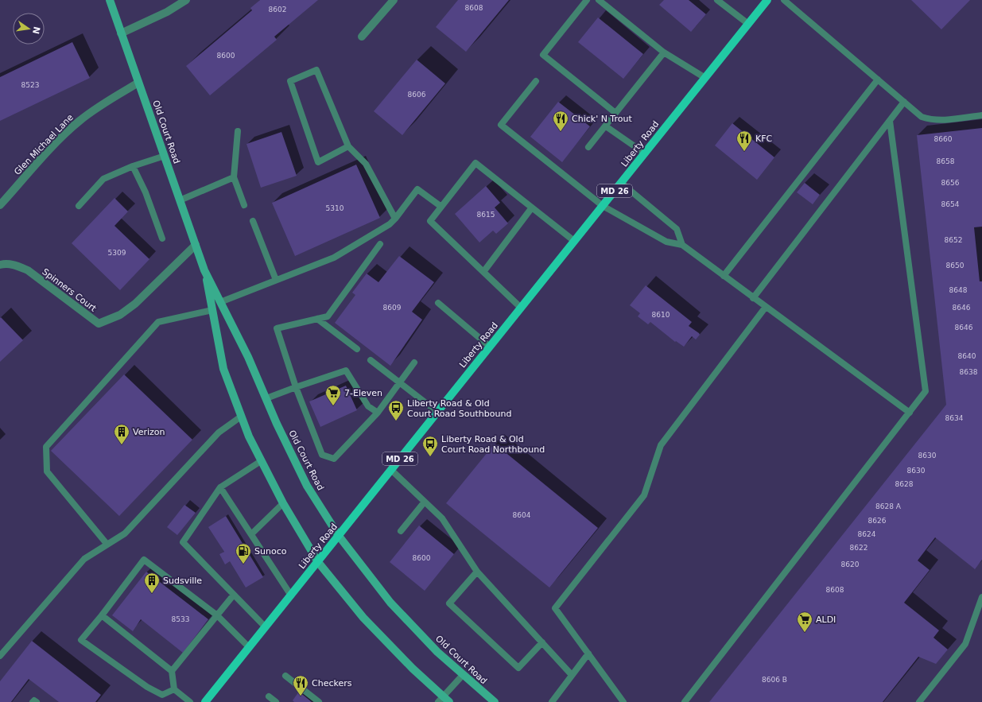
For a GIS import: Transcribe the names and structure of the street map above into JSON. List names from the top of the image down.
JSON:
{
  "streets": {
    "main road": ["Old Court Road", "Liberty Road", "MD 26"],
    "street": ["Glen Michael Lane", "Spinners Court"]
  },
  "crossings": [
    ["Old Court Road", "Liberty Road"],
    ["Old Court Road", "Glen Michael Lane"],
    ["Old Court Road", "Spinners Court"]
  ],
  "places": {
    "restaurant": ["Chick' N Trout", "KFC", "Checkers"],
    "supermarket": ["7-Eleven", "ALDI"],
    "bus stop": ["Liberty Road & Old Court Road Southbound", "Liberty Road & Old Court Road Northbound"],
    "building": ["Verizon", "Sudsville"],
    "fuel station": ["Sunoco"]
  },
  "house_numbers": [
    "8608",
    "8602",
    "8600",
    "8523",
    "8606",
    "8660",
    "8658",
    "8656",
    "8654",
    "5310",
    "8615",
    "8652",
    "5309",
    "8650",
    "8648",
    "8609",
    "8646",
    "8610",
    "8646",
    "8640",
    "8638",
    "8634",
    "8630",
    "8630",
    "8628",
    "8628 A",
    "8604",
    "8626",
    "8624",
    "8622",
    "8600",
    "8620",
    "8608",
    "8533",
    "8606 B"
  ],
  "north": "right"
}
